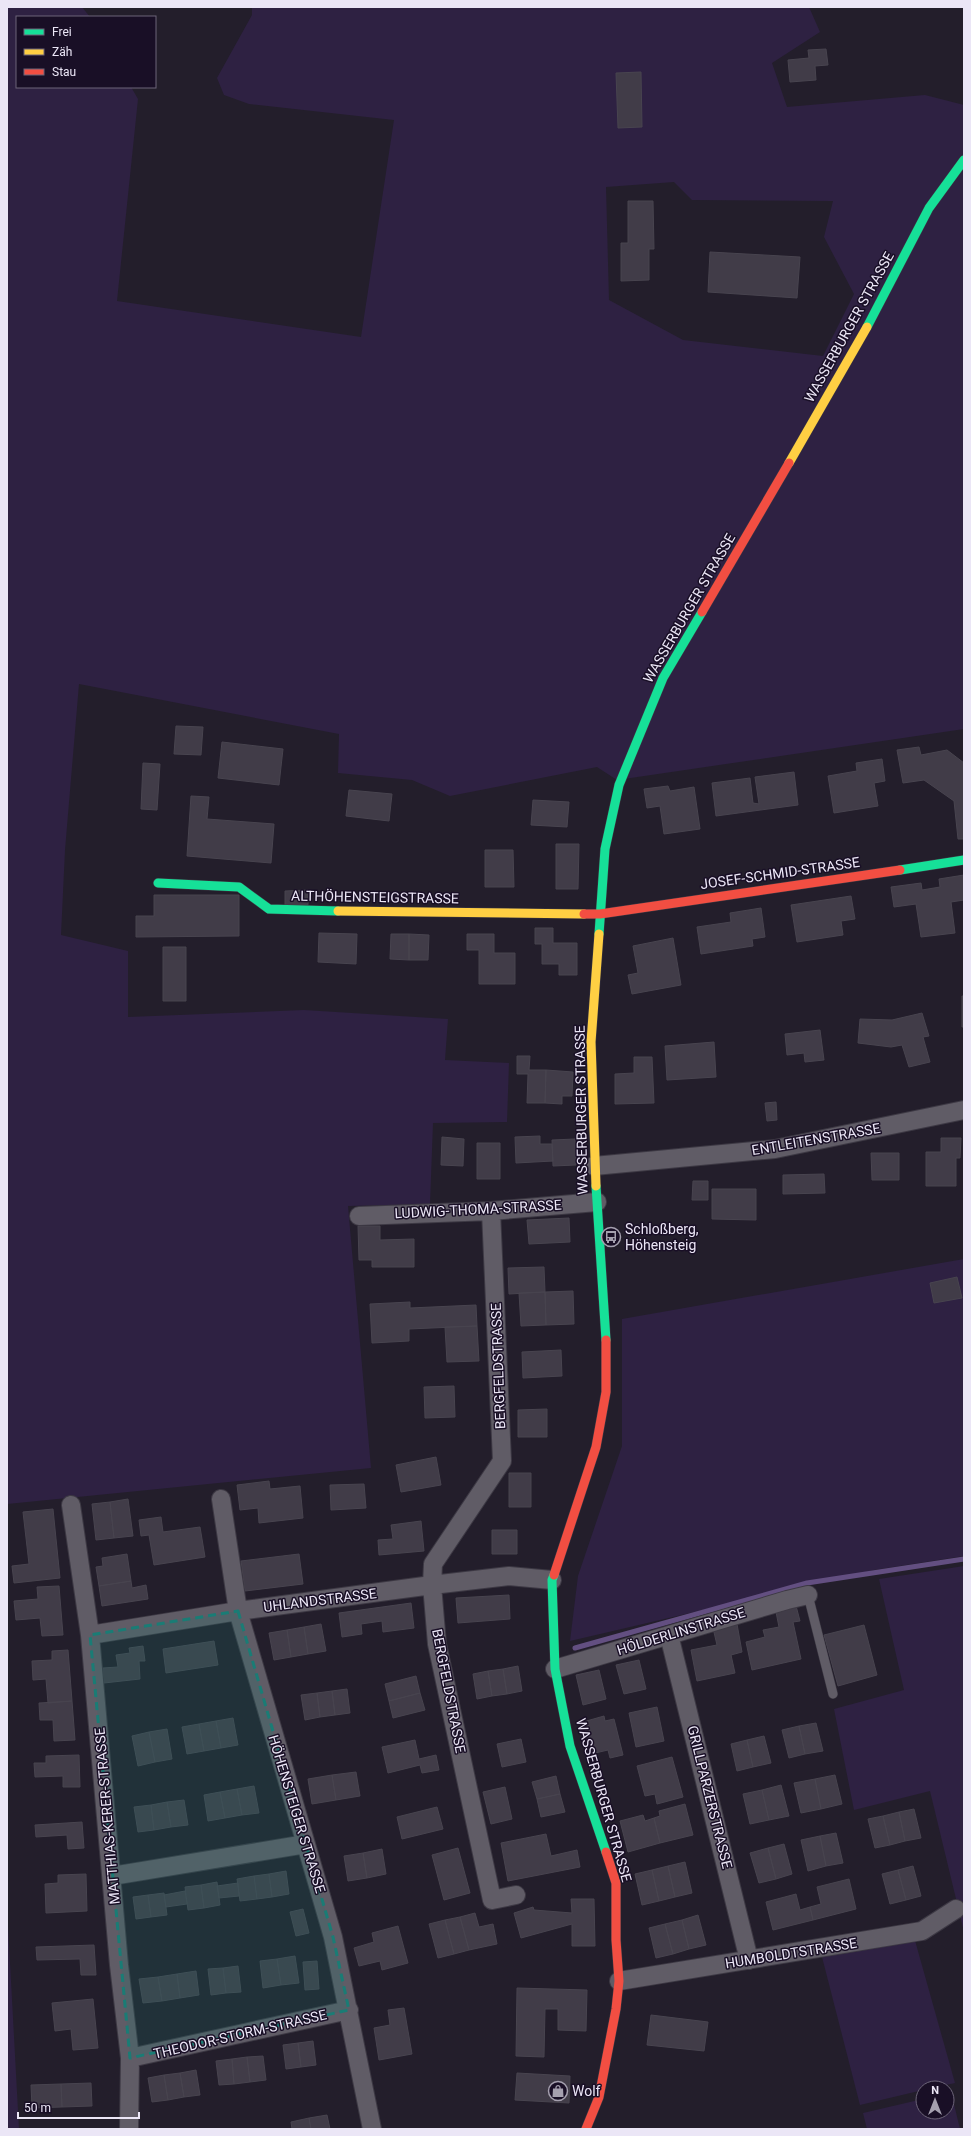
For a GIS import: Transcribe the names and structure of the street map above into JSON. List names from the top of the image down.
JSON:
{
  "streets": {
    "street": [
      "WASSERBURGER STRASSE",
      "JOSEF-SCHMID-STRASSE",
      "ALTHÖHENSTEIGSTRASSE",
      "ENTLEITENSTRASSE",
      "LUDWIG-THOMA-STRASSE",
      "BERGFELDSTRASSE",
      "UHLANDSTRASSE",
      "HÖLDERLINSTRASSE",
      "GRILLPARZERSTRASSE",
      "HÖHENSTEIGER STRASSE",
      "MATTHIAS-KERER-STRASSE",
      "HUMBOLDTSTRASSE",
      "THEODOR-STORM-STRASSE"
    ]
  },
  "crossings": [
    ["WASSERBURGER STRASSE", "JOSEF-SCHMID-STRASSE"],
    ["WASSERBURGER STRASSE", "ALTHÖHENSTEIGSTRASSE"],
    ["WASSERBURGER STRASSE", "ENTLEITENSTRASSE"],
    ["WASSERBURGER STRASSE", "LUDWIG-THOMA-STRASSE"],
    ["WASSERBURGER STRASSE", "UHLANDSTRASSE"],
    ["WASSERBURGER STRASSE", "HÖLDERLINSTRASSE"],
    ["WASSERBURGER STRASSE", "HUMBOLDTSTRASSE"],
    ["JOSEF-SCHMID-STRASSE", "ALTHÖHENSTEIGSTRASSE"],
    ["LUDWIG-THOMA-STRASSE", "BERGFELDSTRASSE"],
    ["BERGFELDSTRASSE", "UHLANDSTRASSE"],
    ["UHLANDSTRASSE", "HÖHENSTEIGER STRASSE"],
    ["UHLANDSTRASSE", "MATTHIAS-KERER-STRASSE"],
    ["HÖLDERLINSTRASSE", "GRILLPARZERSTRASSE"],
    ["GRILLPARZERSTRASSE", "HUMBOLDTSTRASSE"],
    ["HÖHENSTEIGER STRASSE", "THEODOR-STORM-STRASSE"],
    ["MATTHIAS-KERER-STRASSE", "THEODOR-STORM-STRASSE"]
  ],
  "places": {
    "bus stop": ["Schloßberg, Höhensteig"],
    "shop": ["Wolf"]
  },
  "legend": ["Frei", "Zäh", "Stau"],
  "scale_bar": "50 m",
  "north": "top"
}
